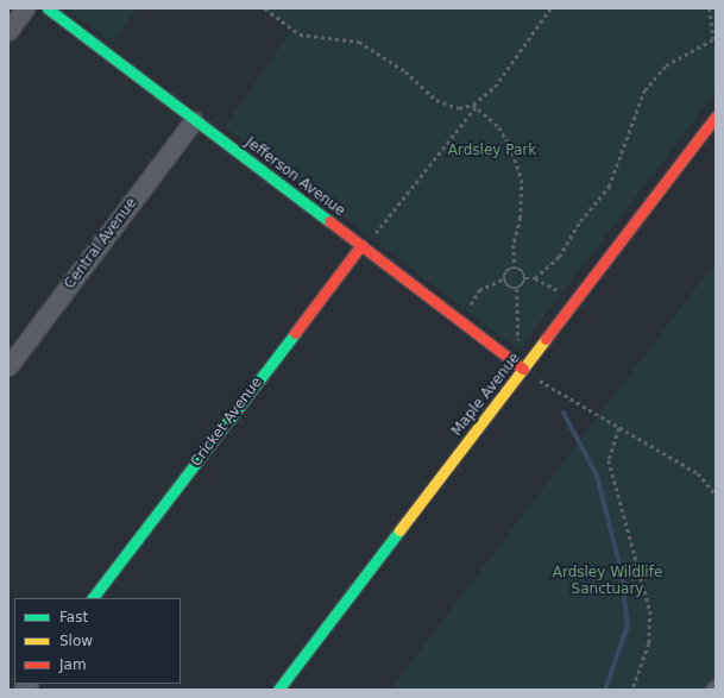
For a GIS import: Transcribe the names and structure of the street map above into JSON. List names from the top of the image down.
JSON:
{
  "streets": {
    "street": [
      "Jefferson Avenue",
      "Central Avenue",
      "Maple Avenue",
      "Cricket Avenue"
    ]
  },
  "crossings": [
    ["Jefferson Avenue", "Central Avenue"],
    ["Jefferson Avenue", "Maple Avenue"],
    ["Jefferson Avenue", "Cricket Avenue"]
  ],
  "parks": ["Ardsley Park", "Ardsley Wildlife Sanctuary"],
  "legend": ["Fast", "Slow", "Jam"]
}
